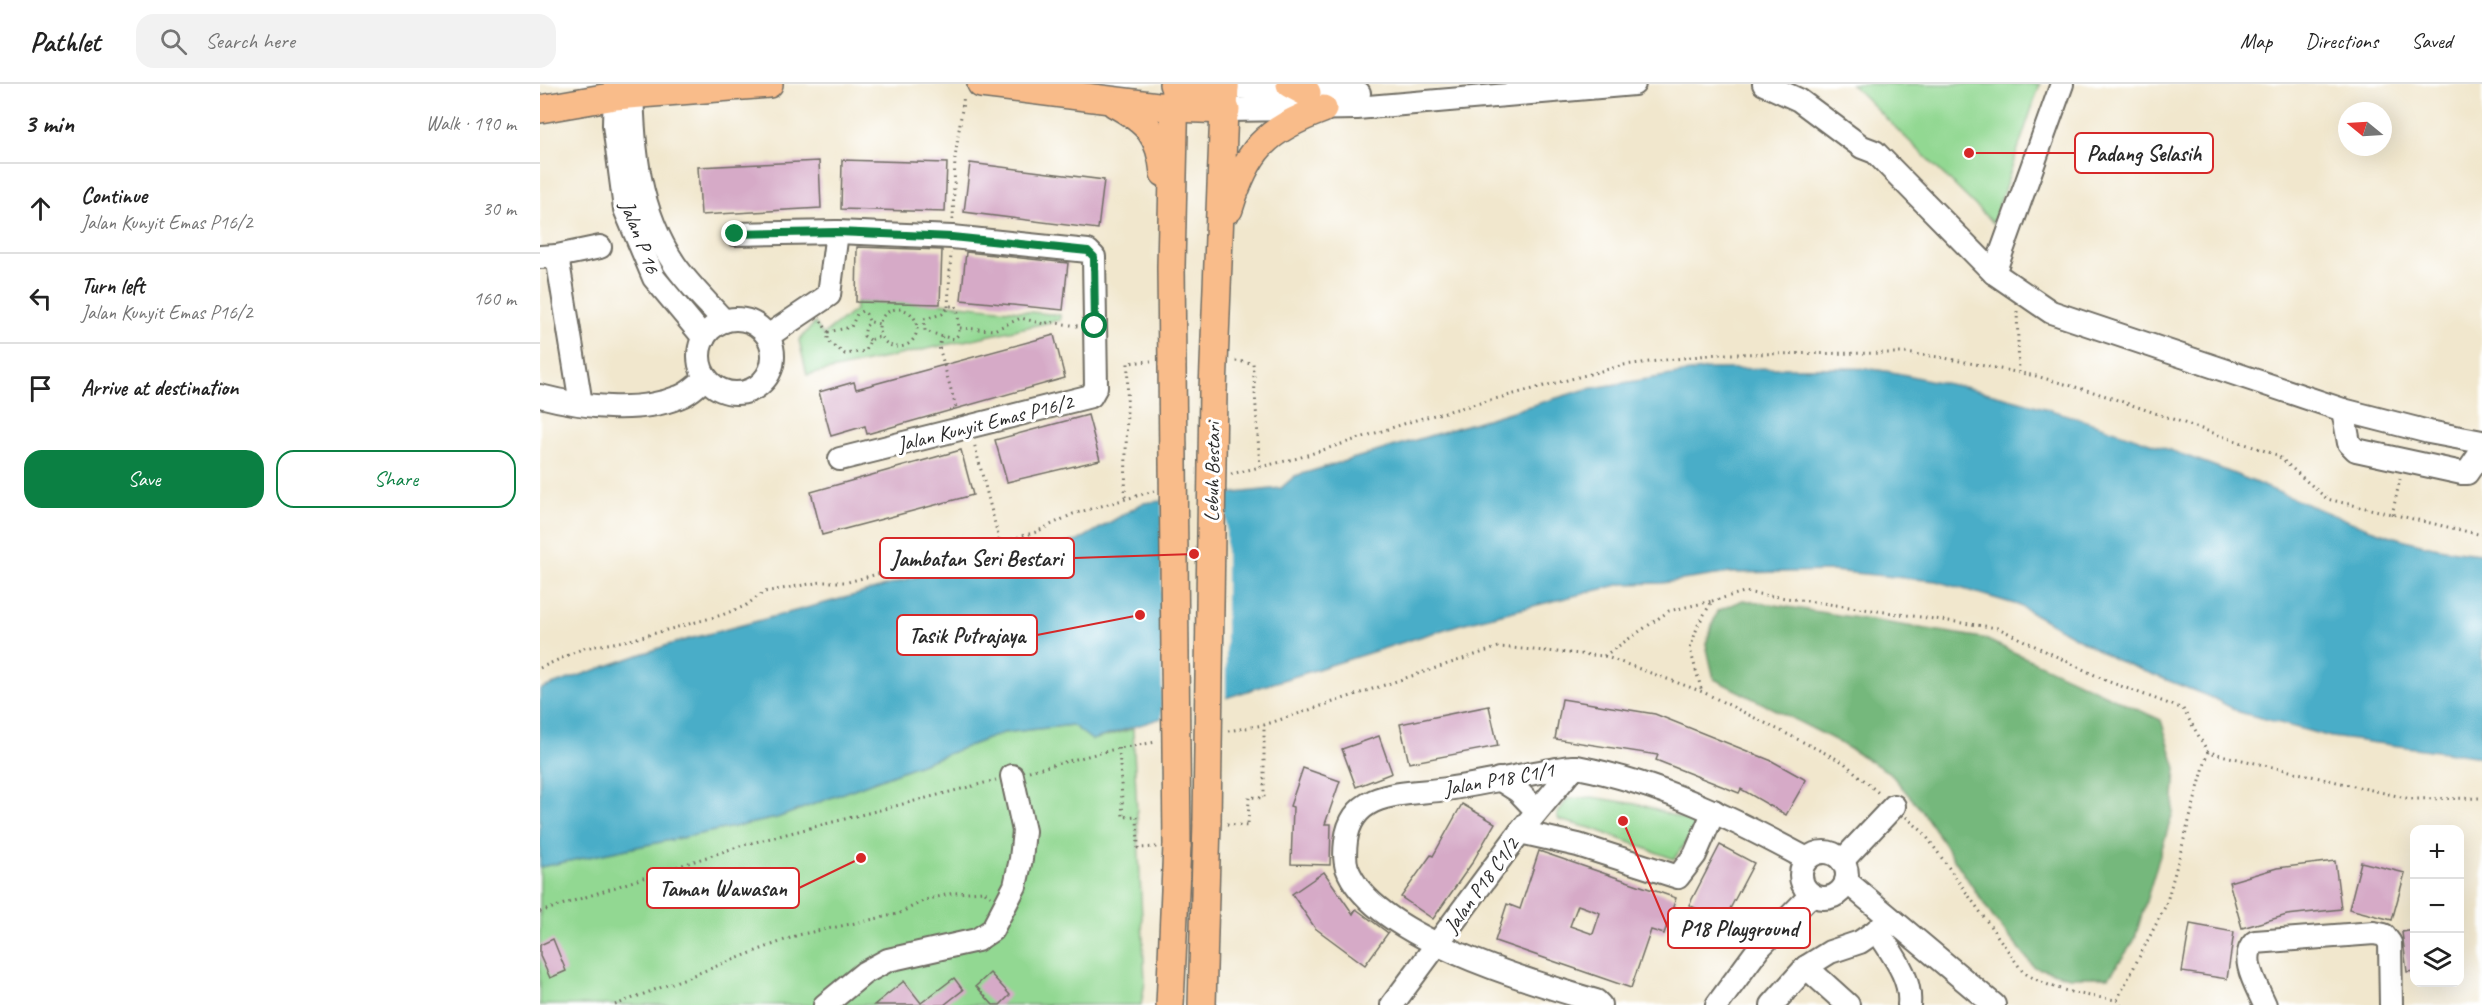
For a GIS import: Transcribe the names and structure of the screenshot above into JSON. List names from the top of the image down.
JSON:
{
  "streets": {
    "main road": ["Lebuh Bestari"],
    "street": [
      "Jalan P 16",
      "Jalan Kunyit Emas P16/2",
      "Jalan P18 C1/1",
      "Jalan P18 C1/2"
    ]
  },
  "crossings": [
    ["Jalan P18 C1/1", "Jalan P18 C1/2"]
  ],
  "places": [
    "Padang Selasih",
    "Jambatan Seri Bestari",
    "Tasik Putrajaya",
    "P18 Playground",
    "Taman Wawasan"
  ],
  "north": "left",
  "page": {
    "header": "Pathlet",
    "search": "Search here",
    "nav": ["Map", "Directions", "Saved"],
    "heading": ["3 min", "Walk · 190 m"],
    "list": [
      ["Continue", "Jalan Kunyit Emas P16/2", "30 m"],
      ["Turn left", "Jalan Kunyit Emas P16/2", "160 m"],
      "Arrive at destination"
    ],
    "buttons": ["Save", "Share"],
    "map_buttons": ["+", "−"]
  }
}
